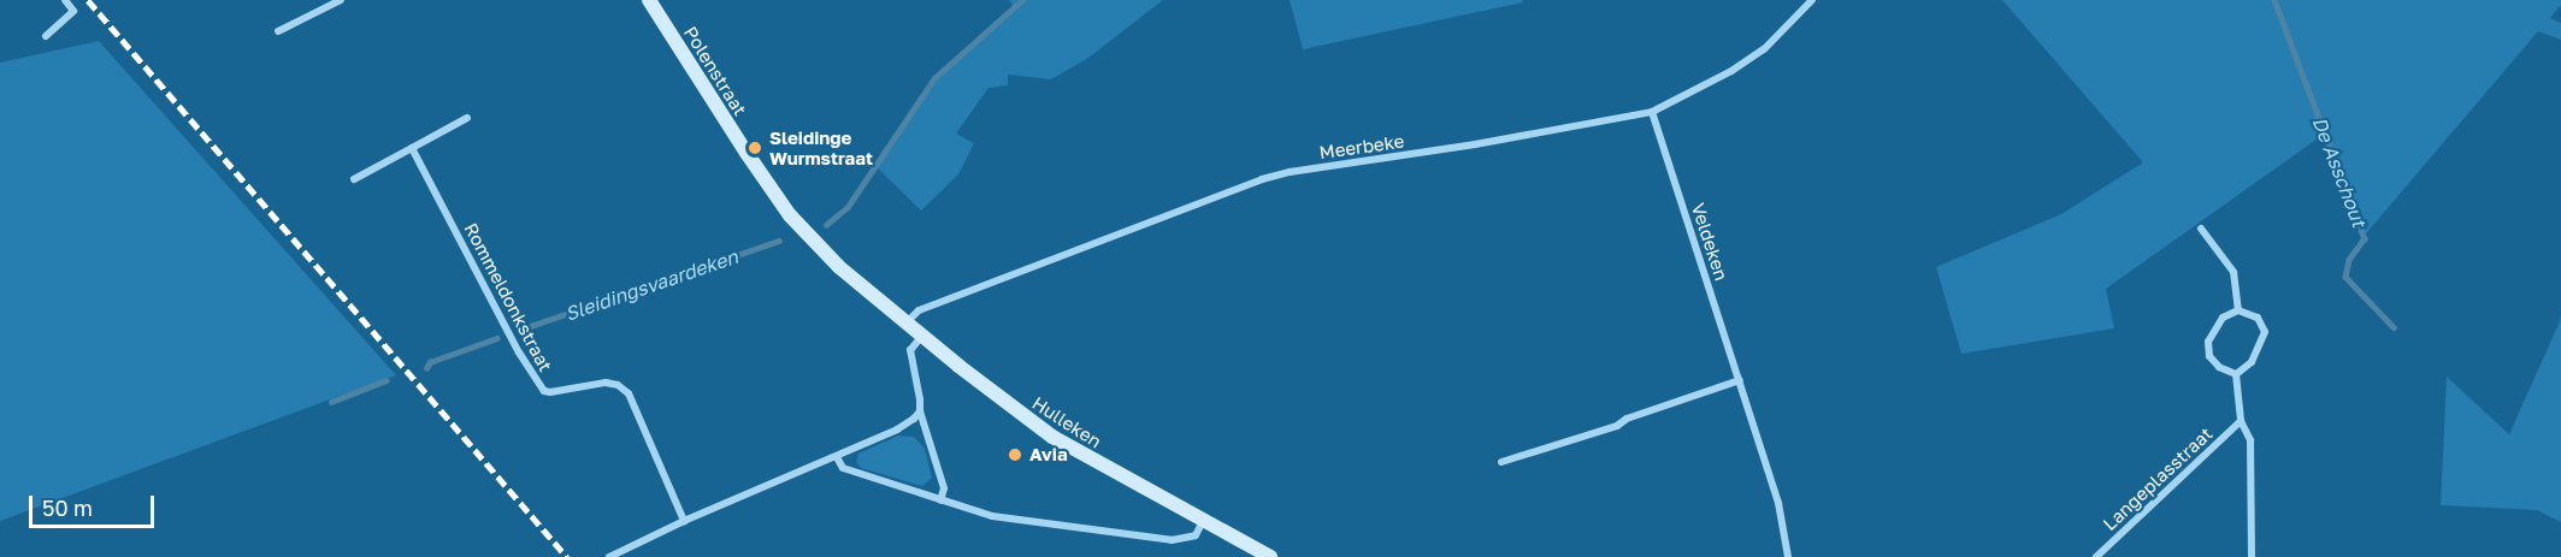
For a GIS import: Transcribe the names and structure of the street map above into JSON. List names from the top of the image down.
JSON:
{
  "streets": {
    "main road": ["Polenstraat", "Hulleken"],
    "street": [
      "Meerbeke",
      "Veldeken",
      "Rommeldonkstraat",
      "Langeplasstraat"
    ]
  },
  "crossings": [
    ["Polenstraat", "Hulleken"],
    ["Meerbeke", "Veldeken"],
    ["Meerbeke", "Hulleken"]
  ],
  "water": ["De Asschout", "Sleidingsvaardeken"],
  "places": ["Sleidinge Wurmstraat", "Avia"],
  "scale_bar": "50 m"
}
